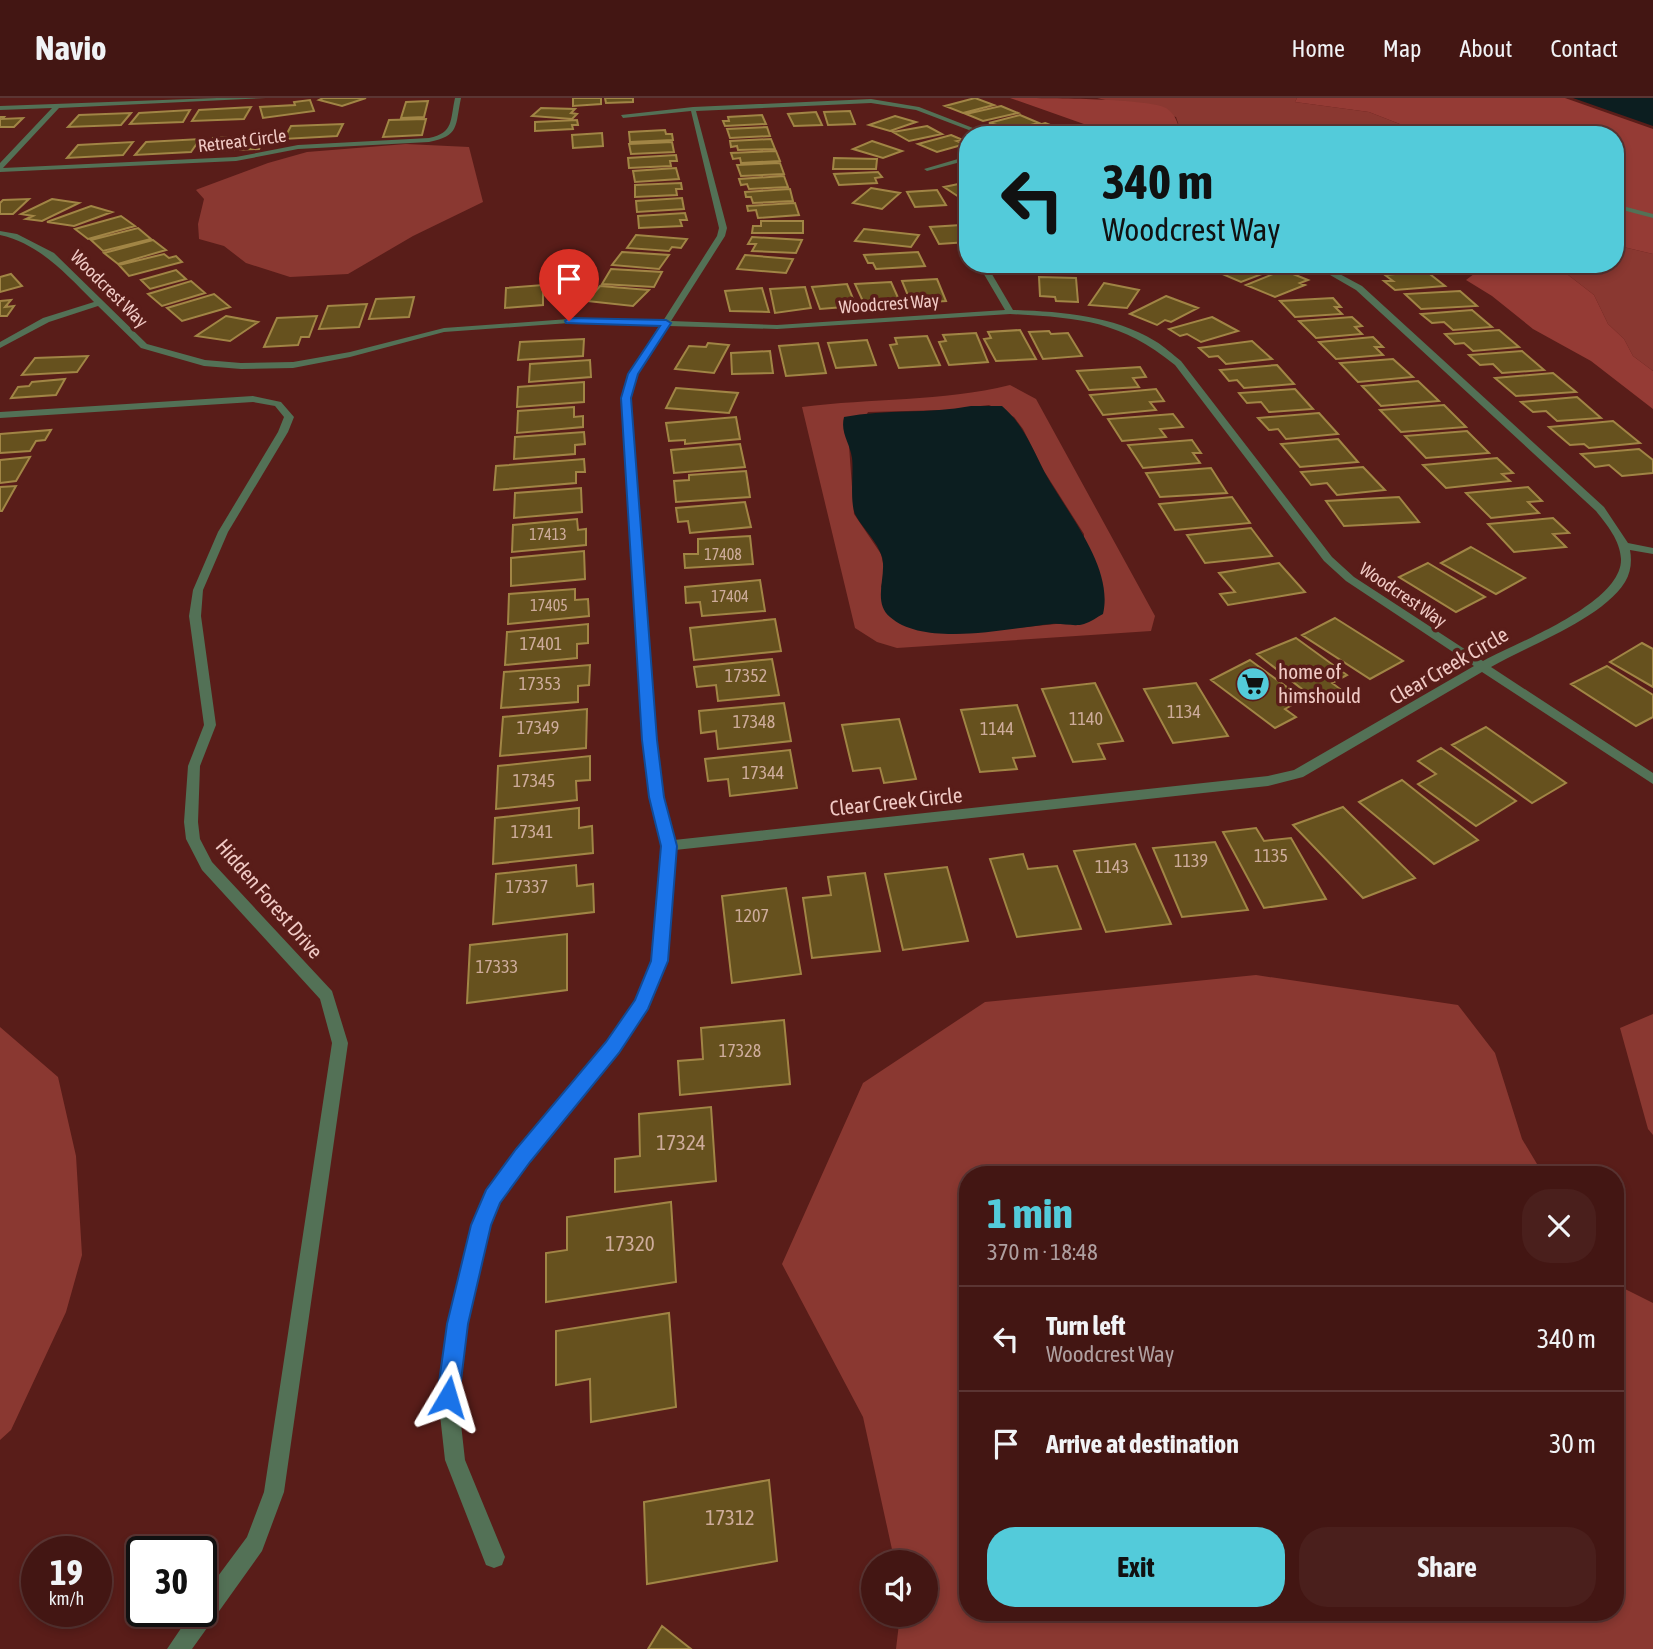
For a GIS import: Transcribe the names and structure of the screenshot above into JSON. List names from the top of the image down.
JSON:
{
  "streets": {
    "street": [
      "Retreat Circle",
      "Woodcrest Way",
      "Clear Creek Circle",
      "Hidden Forest Drive"
    ]
  },
  "crossings": [
    ["Woodcrest Way", "Clear Creek Circle"]
  ],
  "places": {
    "supermarket": ["home of himshould"]
  },
  "house_numbers": [
    "17413",
    "17408",
    "17404",
    "17405",
    "17401",
    "17352",
    "17353",
    "1134",
    "1140",
    "17348",
    "17349",
    "1144",
    "17344",
    "17345",
    "17341",
    "1135",
    "1139",
    "1143",
    "17337",
    "1207",
    "17333",
    "17328",
    "17324",
    "17320",
    "17312"
  ],
  "page": {
    "header": "Navio",
    "nav": [
      "Home",
      "Map",
      "About",
      "Contact"
    ],
    "turn": ["340 m", "Woodcrest Way"],
    "heading": ["1 min", "370 m · 18:48"],
    "list": [
      {
        "name": "Turn left",
        "note": "Woodcrest Way",
        "value": "340 m"
      },
      {
        "name": "Arrive at destination",
        "value": "30 m"
      }
    ],
    "buttons": ["Exit", "Share"],
    "speed": "19 km/h",
    "limit": "30"
  }
}
